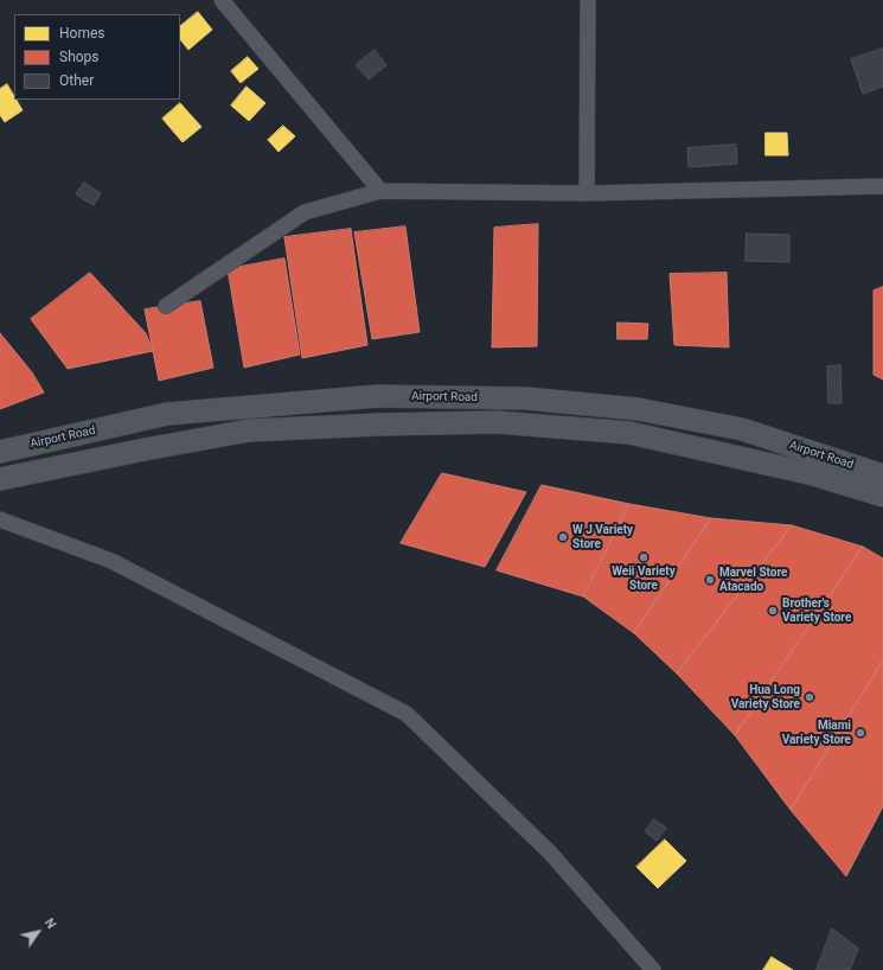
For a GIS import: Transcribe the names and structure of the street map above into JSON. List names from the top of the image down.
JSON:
{
  "streets": {
    "street": ["Airport Road"]
  },
  "places": [
    "W J Variety Store",
    "Weii Variety Store",
    "Marvel Store Atacado",
    "Brother's Variety Store",
    "Hua Long Variety Store",
    "Miami Variety Store"
  ],
  "legend": ["Homes", "Shops", "Other"],
  "north": "top right"
}
